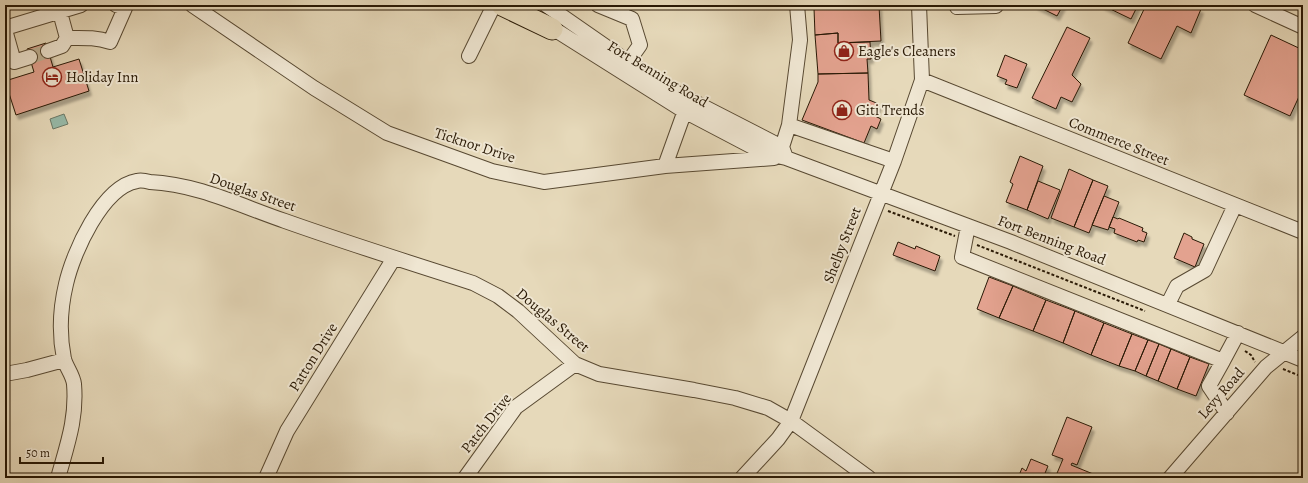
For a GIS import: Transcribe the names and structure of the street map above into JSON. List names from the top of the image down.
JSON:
{
  "streets": {
    "street": [
      "Fort Benning Road",
      "Commerce Street",
      "Ticknor Drive",
      "Douglas Street",
      "Shelby Street",
      "Patton Drive",
      "Levy Road",
      "Patch Drive"
    ]
  },
  "crossings": [
    ["Fort Benning Road", "Ticknor Drive"],
    ["Fort Benning Road", "Shelby Street"],
    ["Fort Benning Road", "Levy Road"],
    ["Commerce Street", "Shelby Street"],
    ["Douglas Street", "Shelby Street"],
    ["Douglas Street", "Patton Drive"],
    ["Douglas Street", "Patch Drive"]
  ],
  "places": {
    "shop": ["Eagle's Cleaners", "Giti Trends"],
    "hotel": ["Holiday Inn"]
  },
  "scale_bar": "50 m"
}
